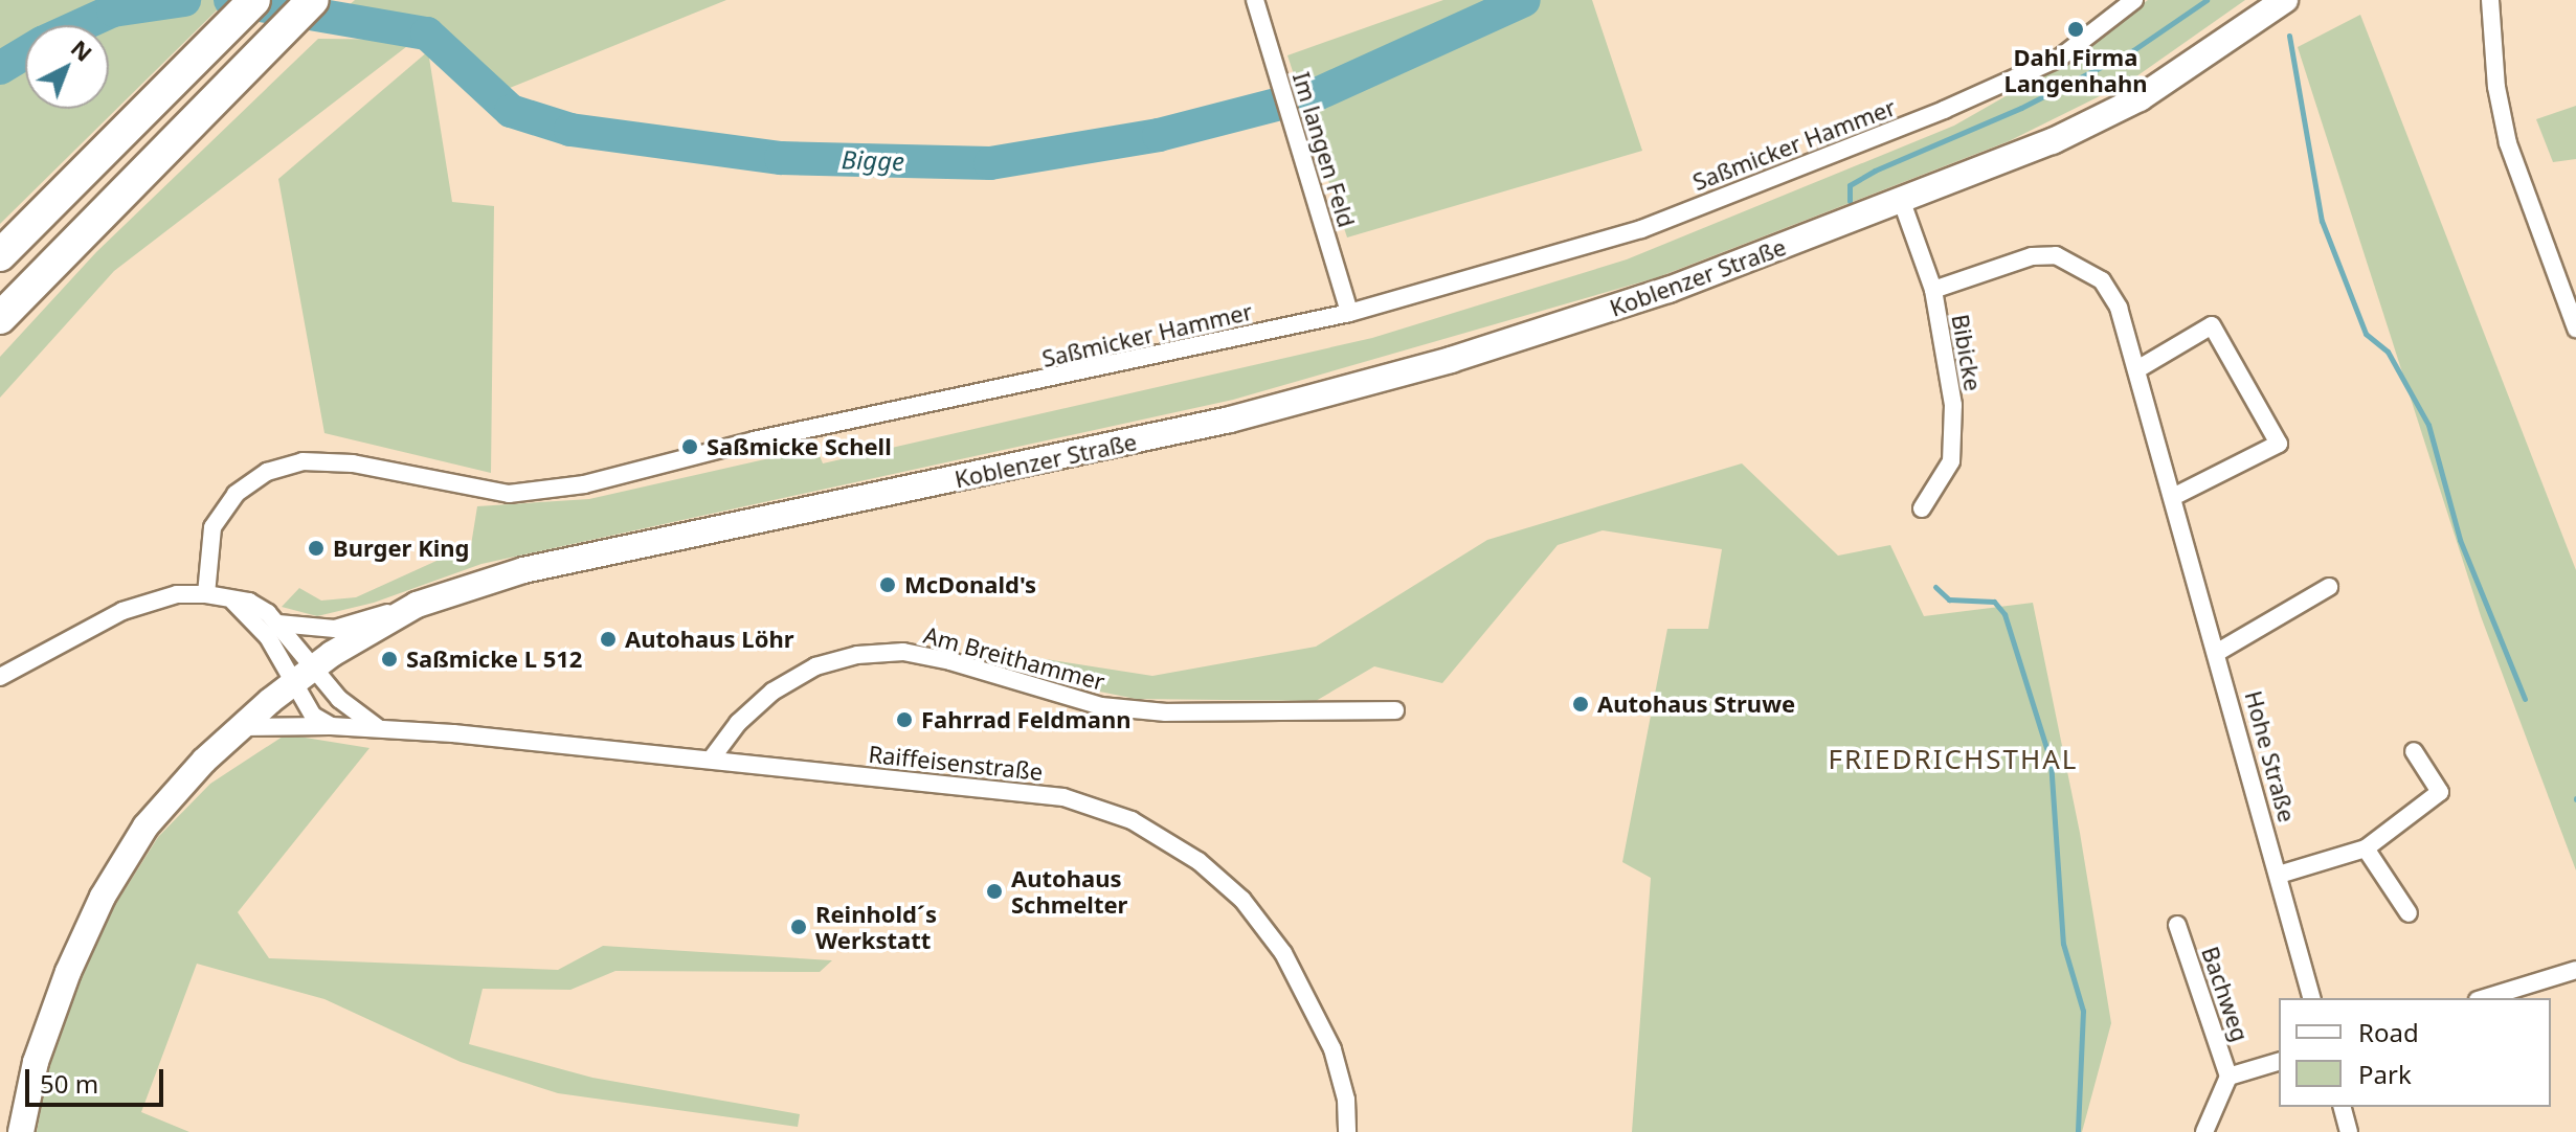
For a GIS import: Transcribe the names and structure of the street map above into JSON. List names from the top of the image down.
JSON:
{
  "streets": {
    "main road": ["Koblenzer Straße"],
    "street": [
      "Saßmicker Hammer",
      "Im langen Feld",
      "Bibicke",
      "Am Breithammer",
      "Hohe Straße",
      "Raiffeisenstraße",
      "Bachweg"
    ]
  },
  "crossings": [
    ["Saßmicker Hammer", "Im langen Feld"],
    ["Koblenzer Straße", "Bibicke"],
    ["Koblenzer Straße", "Raiffeisenstraße"],
    ["Bibicke", "Hohe Straße"],
    ["Am Breithammer", "Raiffeisenstraße"]
  ],
  "districts": ["FRIEDRICHSTHAL"],
  "water": ["Bigge"],
  "places": [
    "Dahl Firma Langenhahn",
    "Saßmicke Schell",
    "Burger King",
    "McDonald's",
    "Autohaus Löhr",
    "Saßmicke L 512",
    "Autohaus Struwe",
    "Fahrrad Feldmann",
    "Autohaus Schmelter",
    "Reinhold´s Werkstatt"
  ],
  "legend": ["Road", "Park"],
  "scale_bar": "50 m",
  "north": "top right"
}
